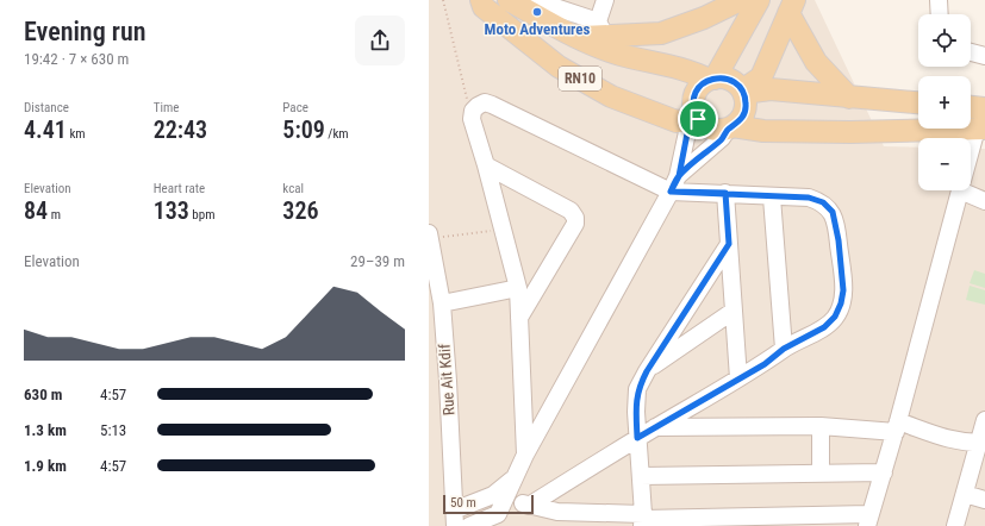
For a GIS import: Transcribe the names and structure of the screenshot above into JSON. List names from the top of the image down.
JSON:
{
  "streets": {
    "main road": ["RN10"],
    "street": ["Rue Ait Kdif"]
  },
  "places": ["Moto Adventures"],
  "scale_bar": "50 m",
  "page": {
    "heading": ["Evening run", "19:42 · 7 × 630 m"],
    "map_buttons": ["+", "−"],
    "stats": [
      ["Distance", "4.41 km"],
      ["Time", "22:43"],
      ["Pace", "5:09 /km"],
      ["Elevation", "84 m"],
      ["Heart rate", "133 bpm"],
      ["kcal", "326"]
    ],
    "chart": ["Elevation", "29–39 m"],
    "list": [
      {
        "name": "630 m",
        "note": "4:57"
      },
      {
        "name": "1.3 km",
        "note": "5:13"
      },
      {
        "name": "1.9 km",
        "note": "4:57"
      }
    ],
    "scale": "50 m"
  }
}
